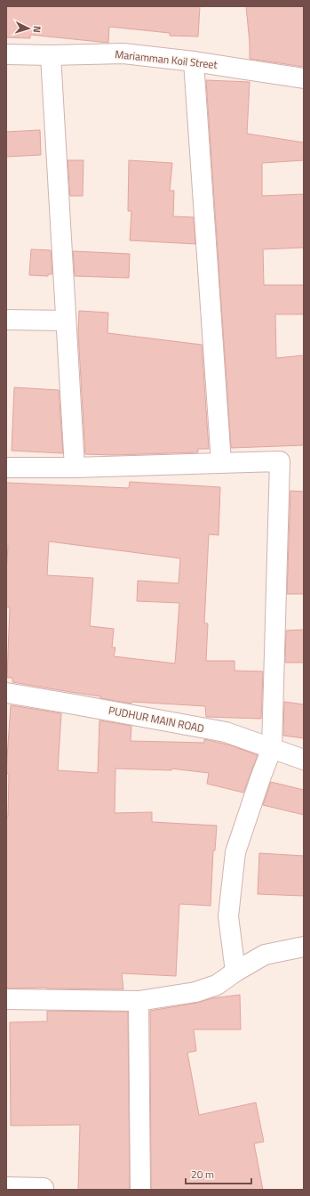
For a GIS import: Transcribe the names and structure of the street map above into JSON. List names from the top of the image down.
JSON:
{
  "streets": {
    "street": ["Mariamman Koil Street", "PUDHUR MAIN ROAD"]
  },
  "scale_bar": "20 m",
  "north": "right"
}
